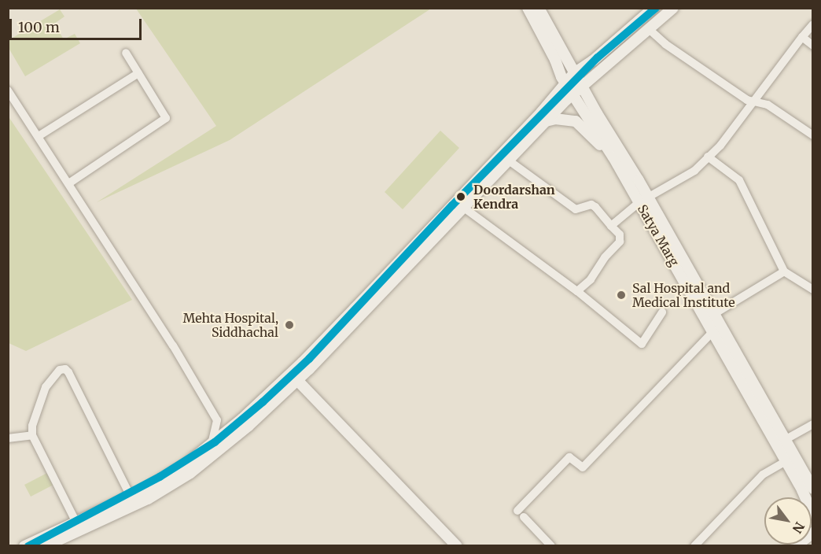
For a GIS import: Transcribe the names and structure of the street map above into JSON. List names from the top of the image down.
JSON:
{
  "streets": {
    "main road": ["Satya Marg"]
  },
  "places": ["Doordarshan Kendra", "Sal Hospital and Medical Institute", "Mehta Hospital, Siddhachal"],
  "scale_bar": "100 m",
  "north": "bottom right"
}
